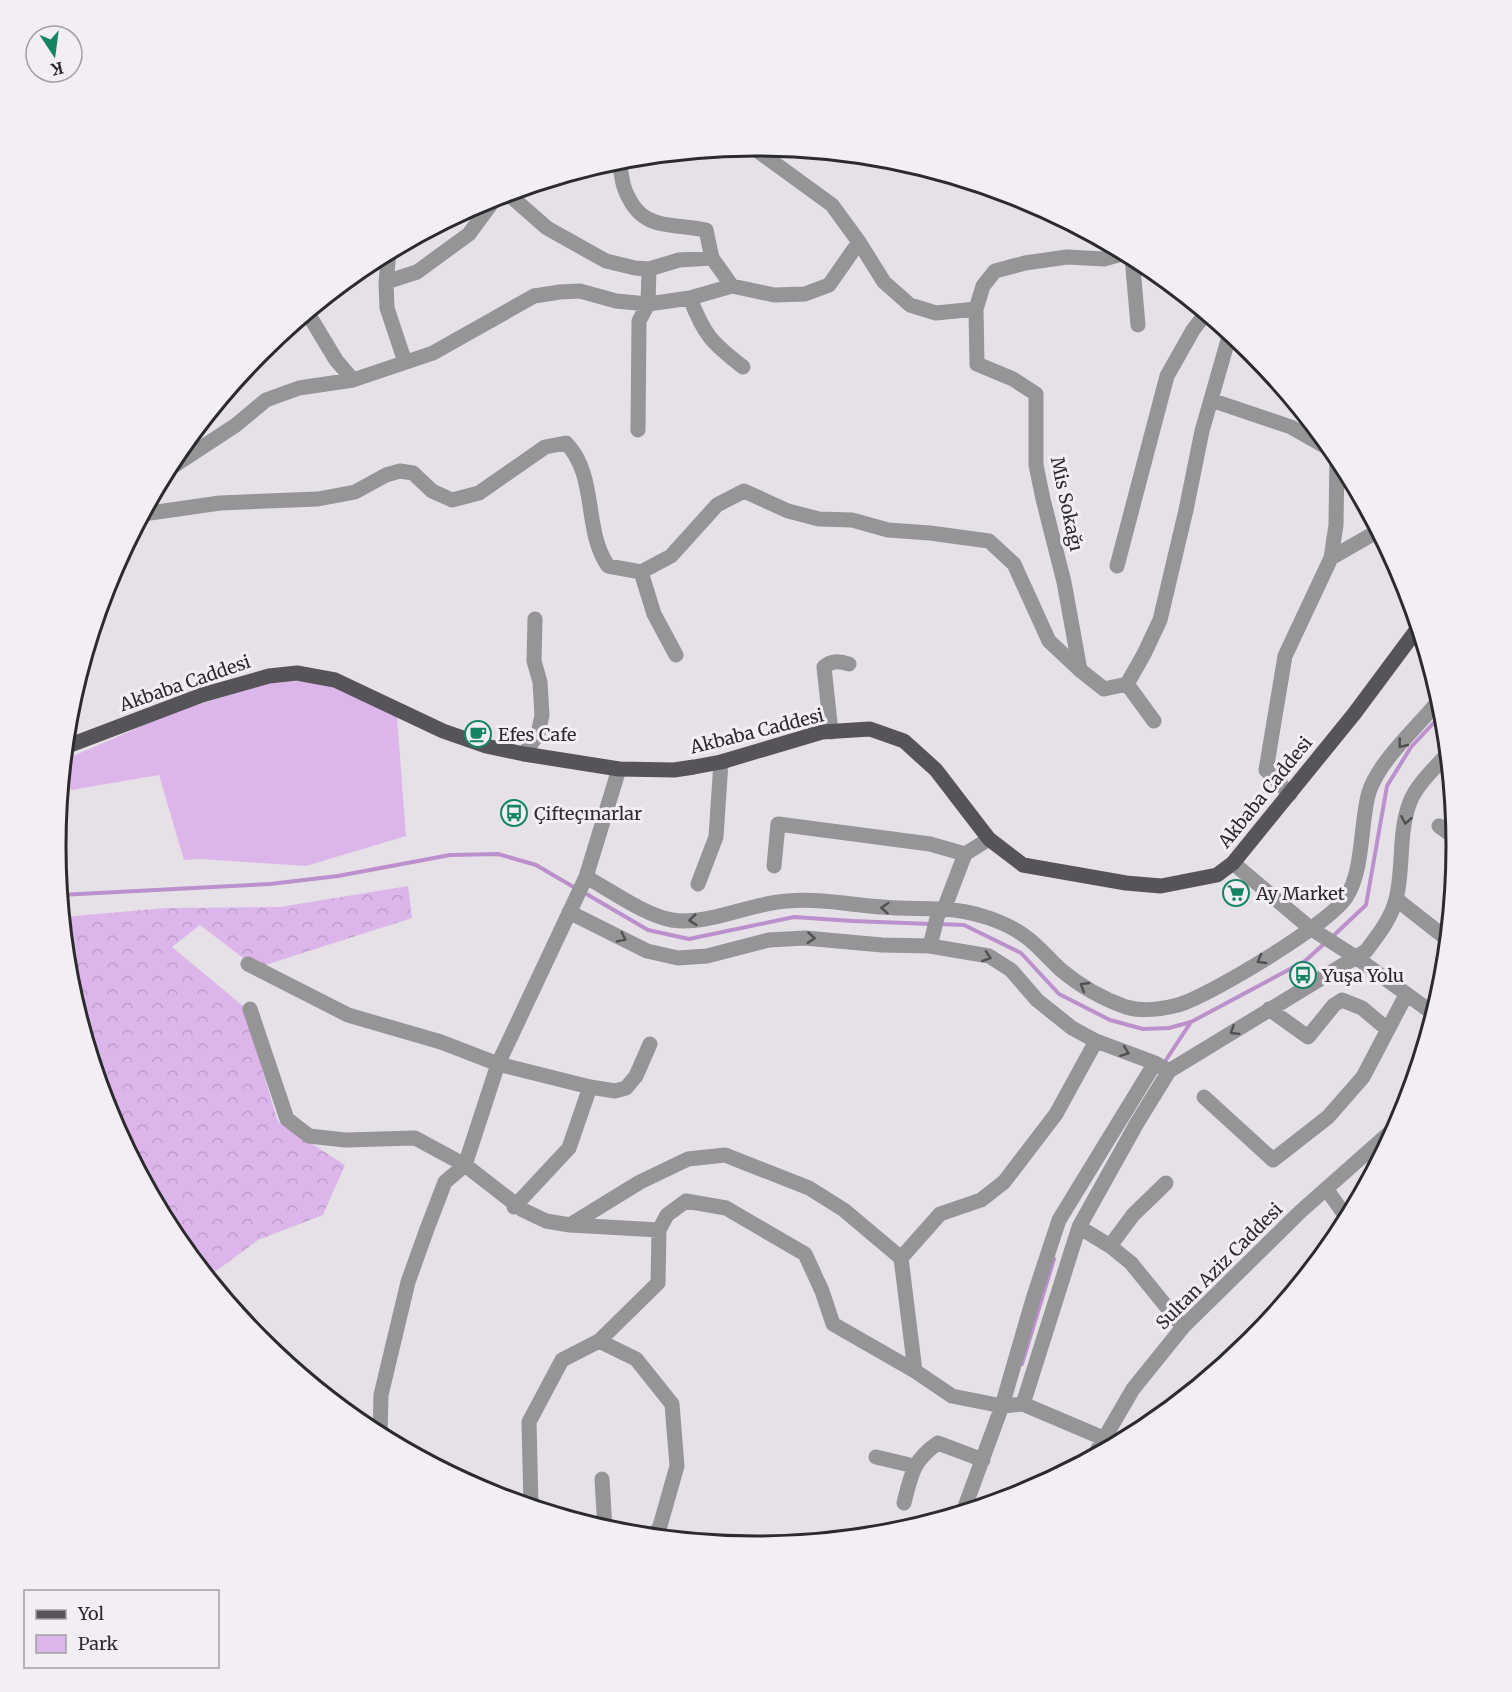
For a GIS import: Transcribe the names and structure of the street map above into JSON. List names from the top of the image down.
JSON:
{
  "streets": {
    "main road": ["Akbaba Caddesi"],
    "street": ["Mis Sokağı", "Sultan Aziz Caddesi"]
  },
  "places": {
    "cafe": ["Efes Cafe"],
    "bus stop": ["Çifteçınarlar", "Yuşa Yolu"],
    "supermarket": ["Ay Market"]
  },
  "legend": ["Yol", "Park"],
  "north": "bottom"
}
